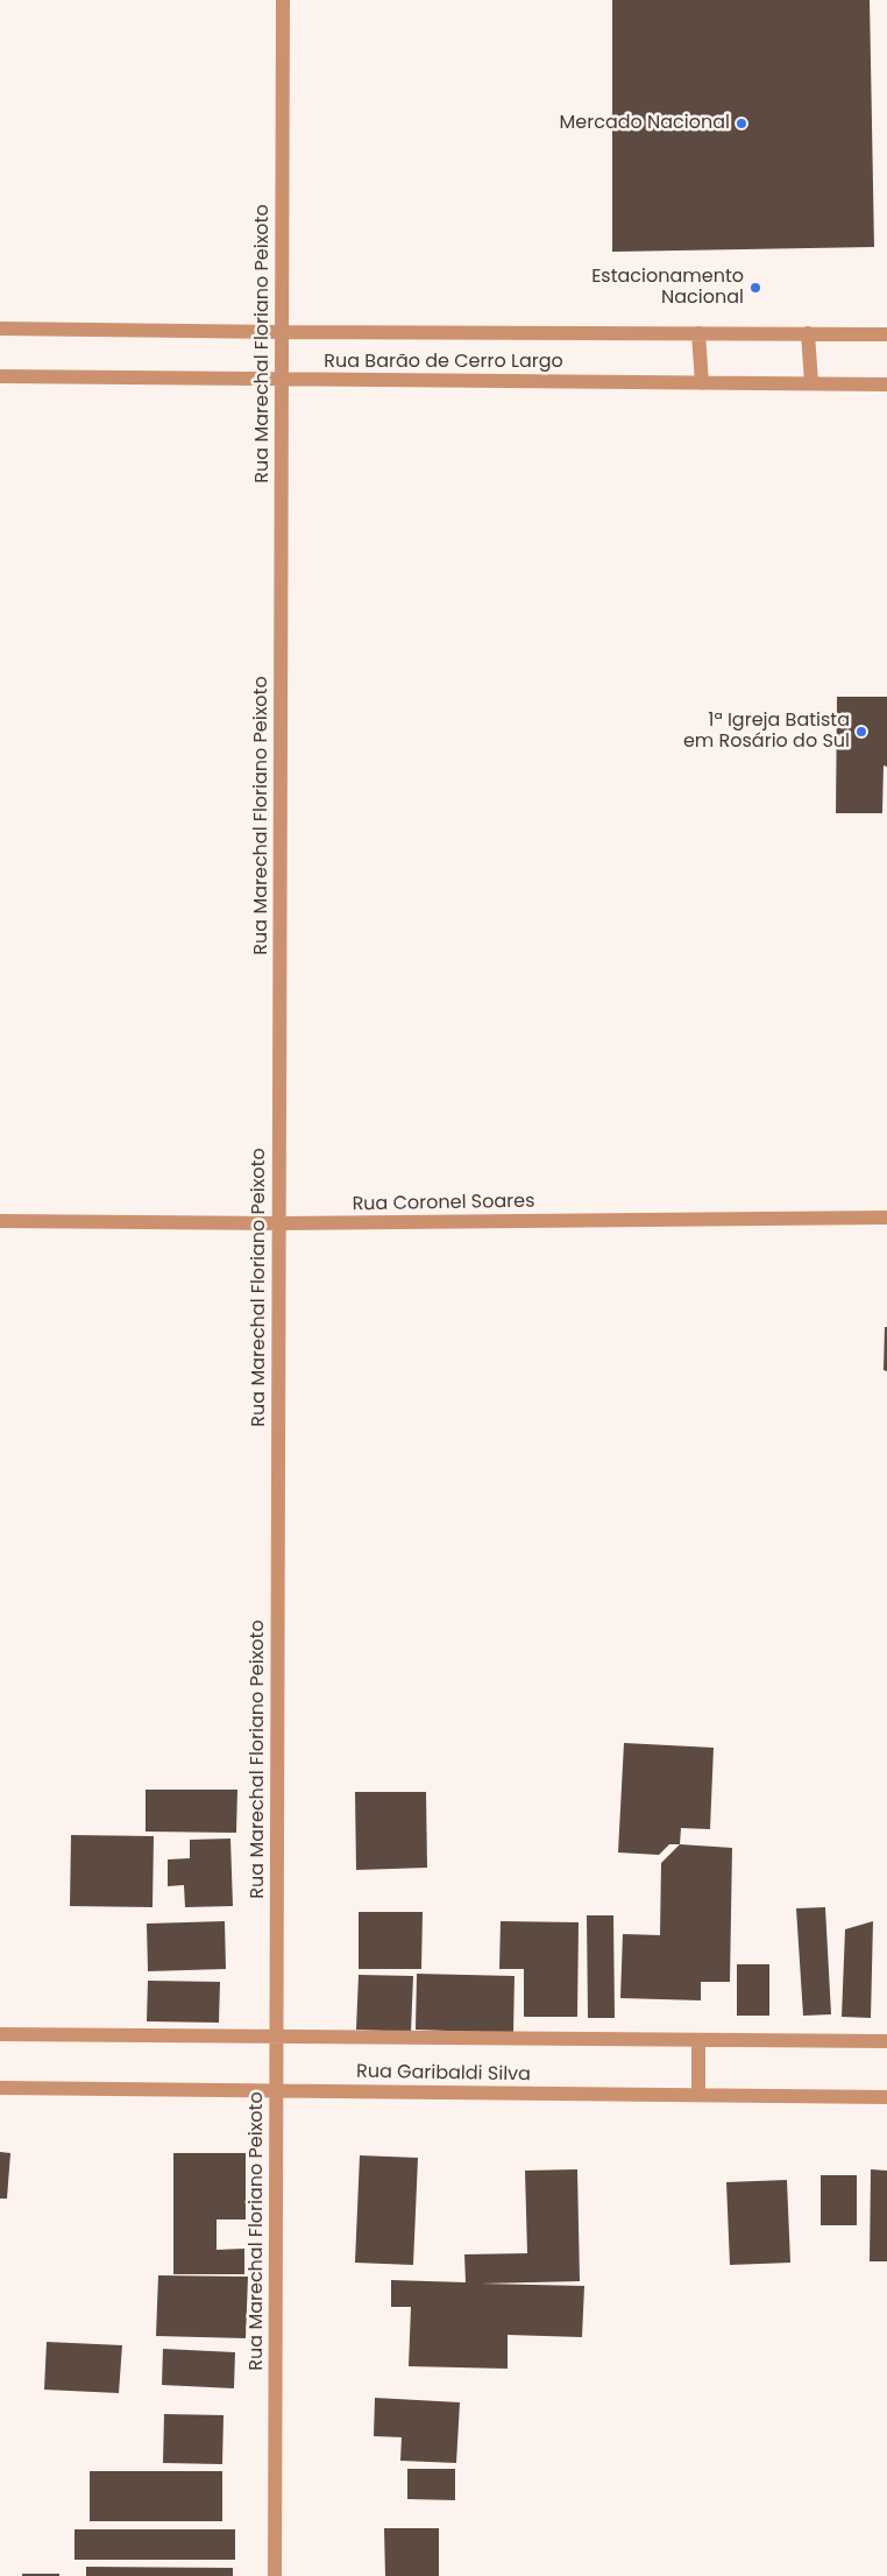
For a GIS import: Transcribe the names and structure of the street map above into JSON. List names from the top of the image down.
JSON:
{
  "streets": {
    "street": [
      "Rua Marechal Floriano Peixoto",
      "Rua Barão de Cerro Largo",
      "Rua Coronel Soares",
      "Rua Garibaldi Silva"
    ]
  },
  "crossings": [
    ["Rua Marechal Floriano Peixoto", "Rua Barão de Cerro Largo"],
    ["Rua Marechal Floriano Peixoto", "Rua Coronel Soares"],
    ["Rua Marechal Floriano Peixoto", "Rua Garibaldi Silva"]
  ],
  "places": ["Mercado Nacional", "Estacionamento Nacional", "1ª Igreja Batista em Rosário do Sul"]
}
